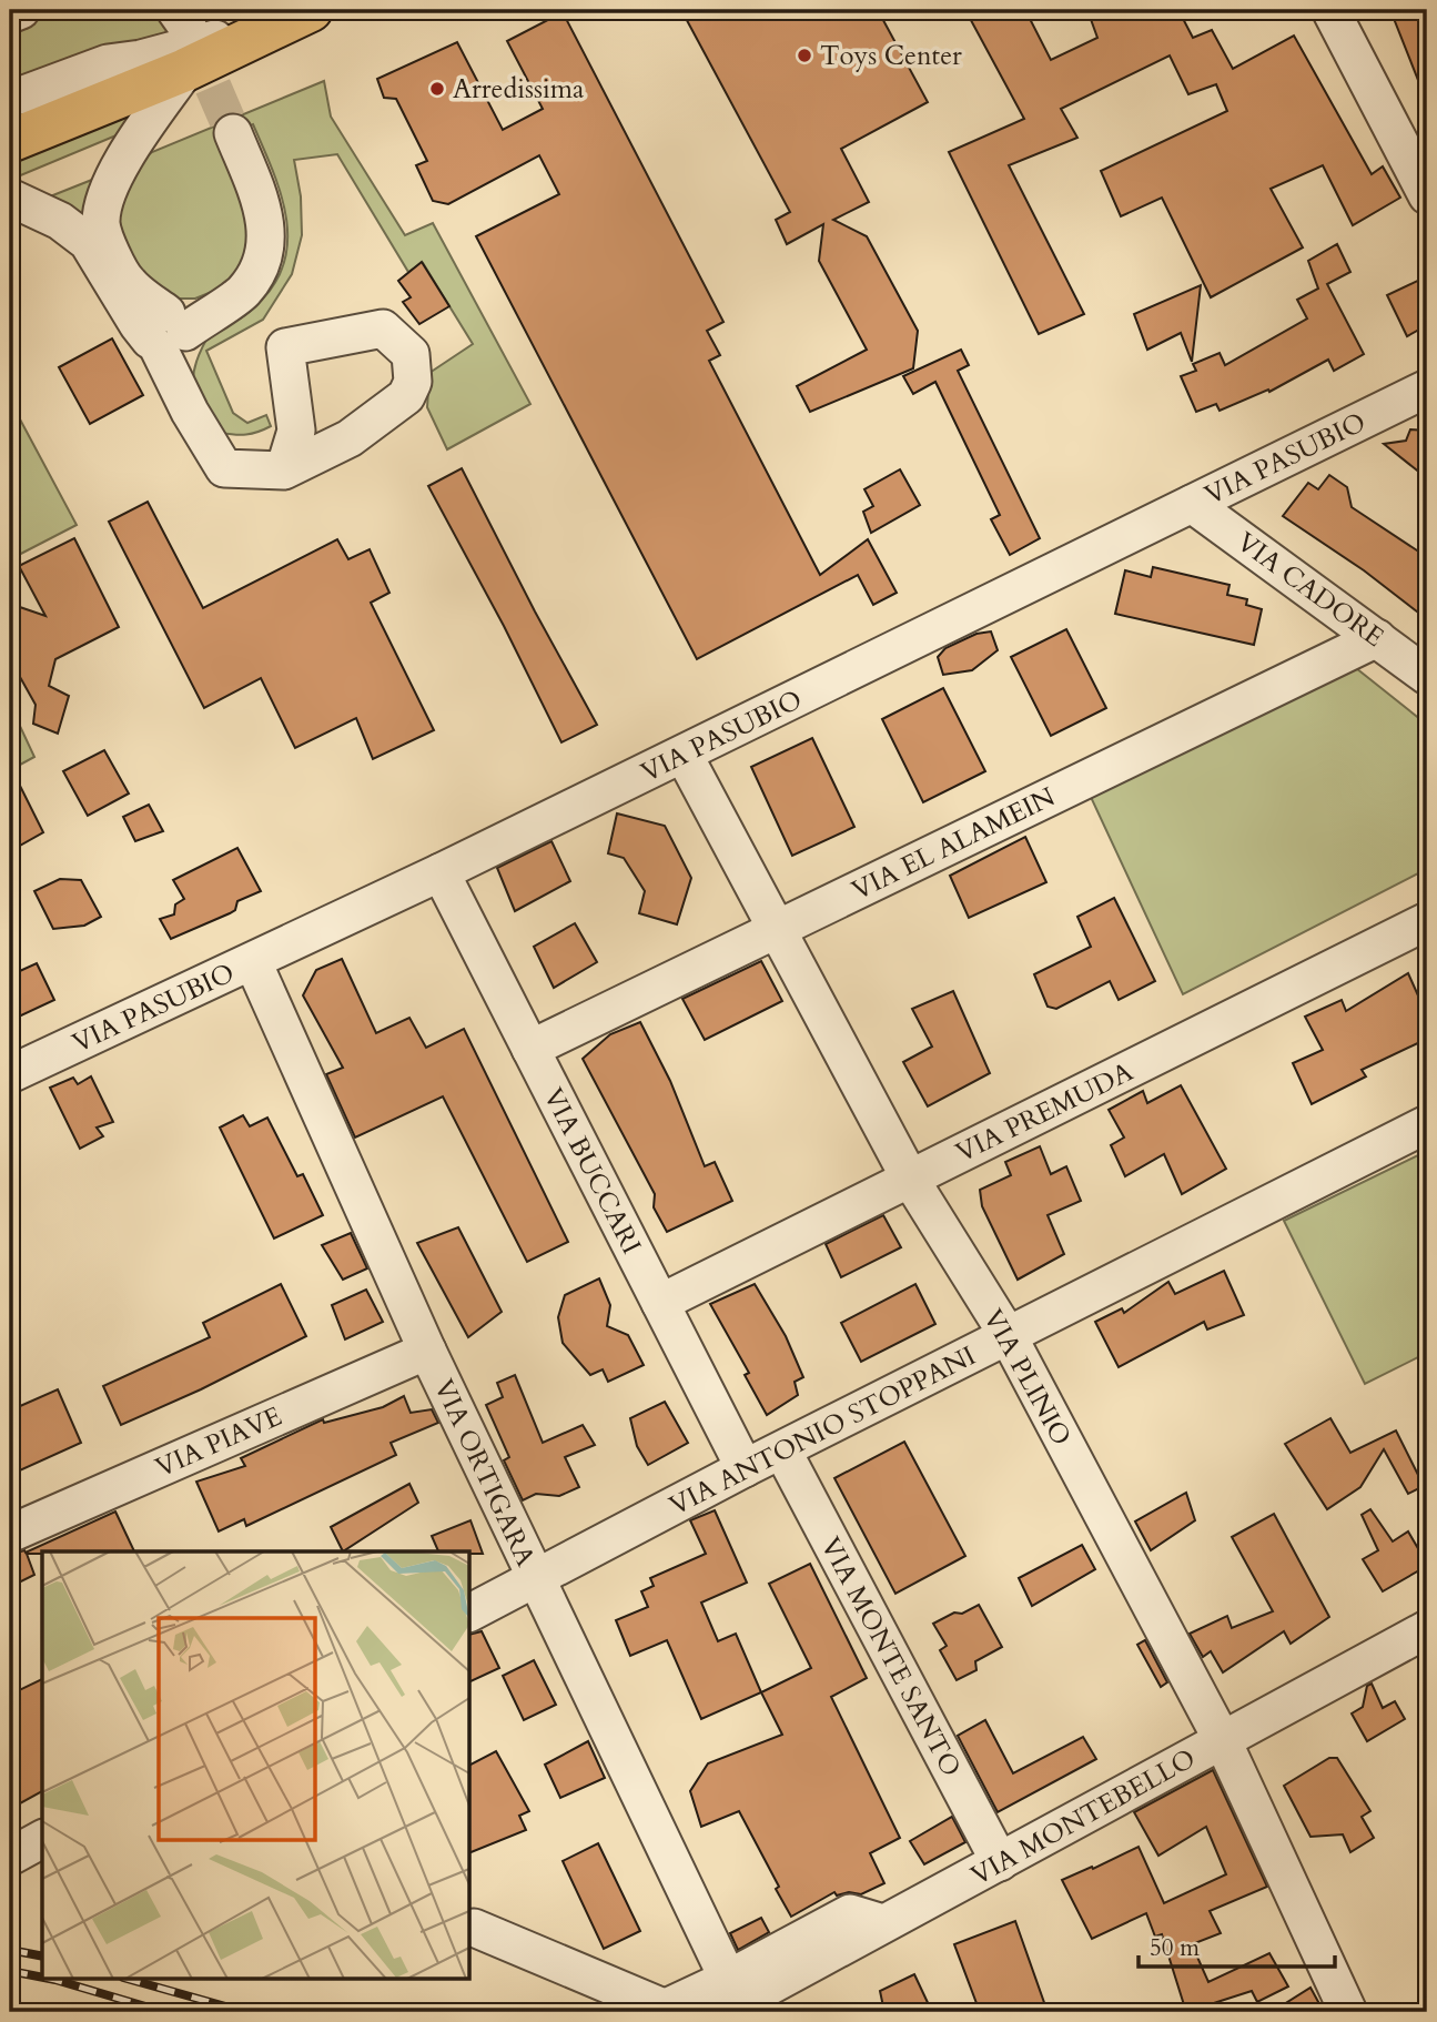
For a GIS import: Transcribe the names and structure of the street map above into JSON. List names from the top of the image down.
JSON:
{
  "streets": {
    "street": [
      "VIA PASUBIO",
      "VIA CADORE",
      "VIA EL ALAMEIN",
      "VIA PREMUDA",
      "VIA BUCCARI",
      "VIA PLINIO",
      "VIA ANTONIO STOPPANI",
      "VIA PIAVE",
      "VIA ORTIGARA",
      "VIA MONTE SANTO",
      "VIA MONTEBELLO"
    ]
  },
  "crossings": [
    ["VIA PASUBIO", "VIA CADORE"],
    ["VIA PASUBIO", "VIA BUCCARI"],
    ["VIA PASUBIO", "VIA PLINIO"],
    ["VIA PASUBIO", "VIA ORTIGARA"],
    ["VIA CADORE", "VIA EL ALAMEIN"],
    ["VIA EL ALAMEIN", "VIA BUCCARI"],
    ["VIA EL ALAMEIN", "VIA PLINIO"],
    ["VIA PREMUDA", "VIA BUCCARI"],
    ["VIA PREMUDA", "VIA PLINIO"],
    ["VIA BUCCARI", "VIA ANTONIO STOPPANI"],
    ["VIA PLINIO", "VIA ANTONIO STOPPANI"],
    ["VIA PLINIO", "VIA MONTEBELLO"],
    ["VIA ANTONIO STOPPANI", "VIA ORTIGARA"],
    ["VIA ANTONIO STOPPANI", "VIA MONTE SANTO"],
    ["VIA PIAVE", "VIA ORTIGARA"],
    ["VIA ORTIGARA", "VIA MONTEBELLO"],
    ["VIA MONTE SANTO", "VIA MONTEBELLO"]
  ],
  "places": ["Toys Center", "Arredissima"],
  "scale_bar": "50 m"
}
